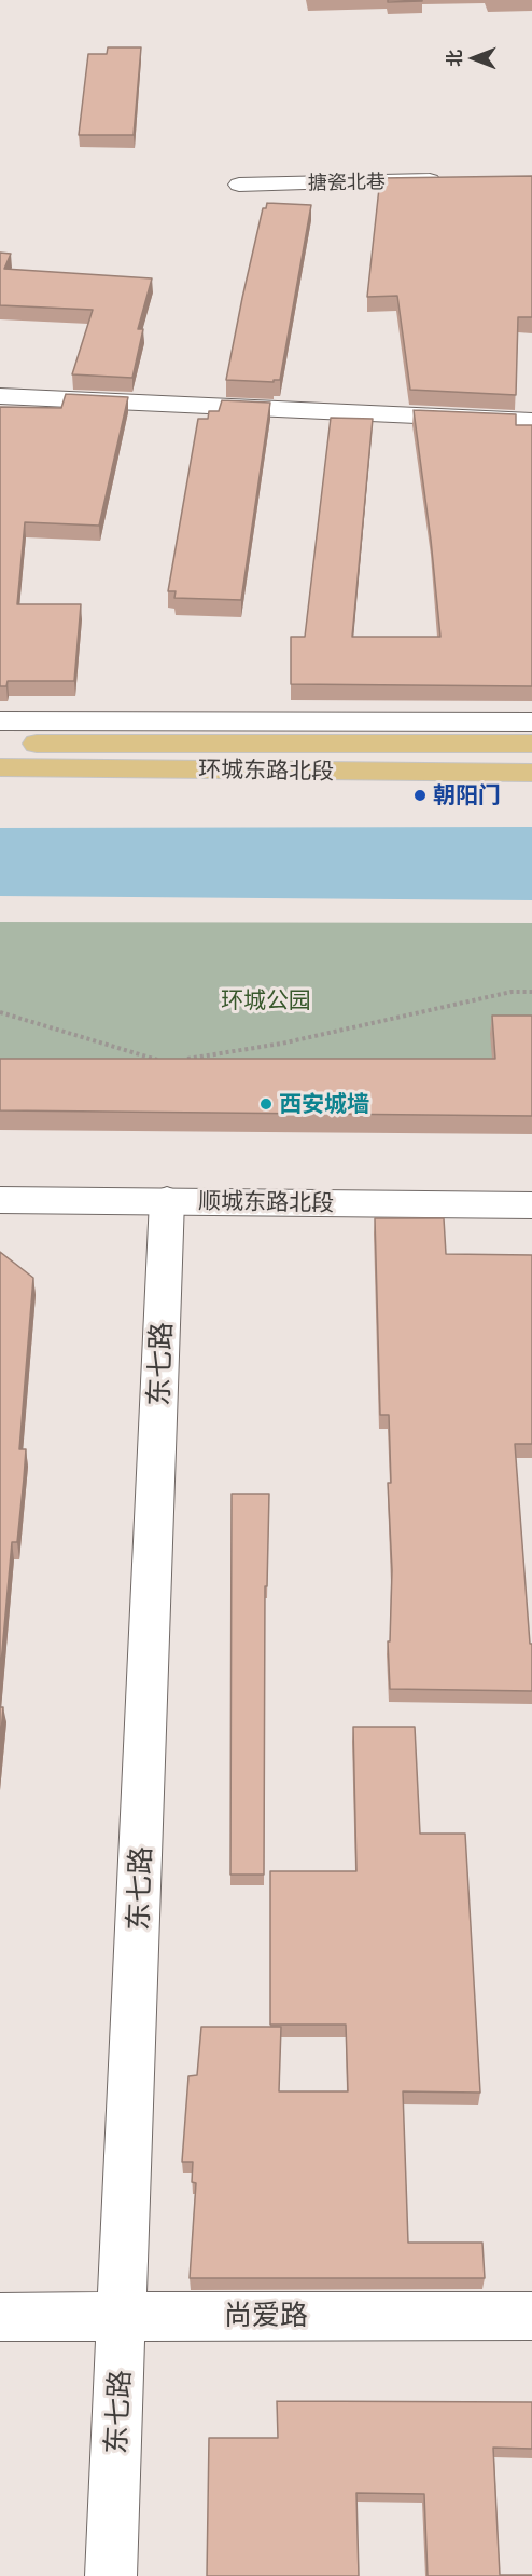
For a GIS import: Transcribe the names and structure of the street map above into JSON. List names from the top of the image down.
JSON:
{
  "streets": {
    "main road": ["环城东路北段"],
    "street": [
      "搪瓷北巷",
      "顺城东路北段",
      "东七路",
      "尚爱路"
    ]
  },
  "crossings": [
    ["顺城东路北段", "东七路"],
    ["东七路", "尚爱路"]
  ],
  "parks": ["环城公园"],
  "places": ["朝阳门", "西安城墙"],
  "north": "left"
}
